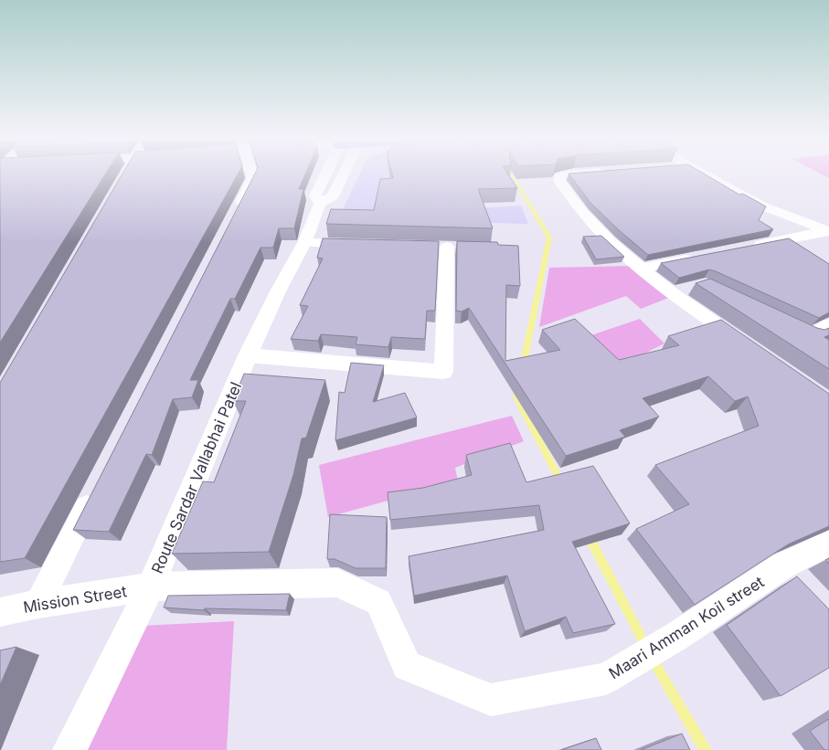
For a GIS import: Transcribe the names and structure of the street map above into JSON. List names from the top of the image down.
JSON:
{
  "streets": {
    "street": ["Route Sardar Vallabhai Patel", "Mission Street", "Maari Amman Koil street"]
  },
  "crossings": [
    ["Route Sardar Vallabhai Patel", "Mission Street"],
    ["Route Sardar Vallabhai Patel", "Maari Amman Koil street"],
    ["Mission Street", "Maari Amman Koil street"]
  ]
}
